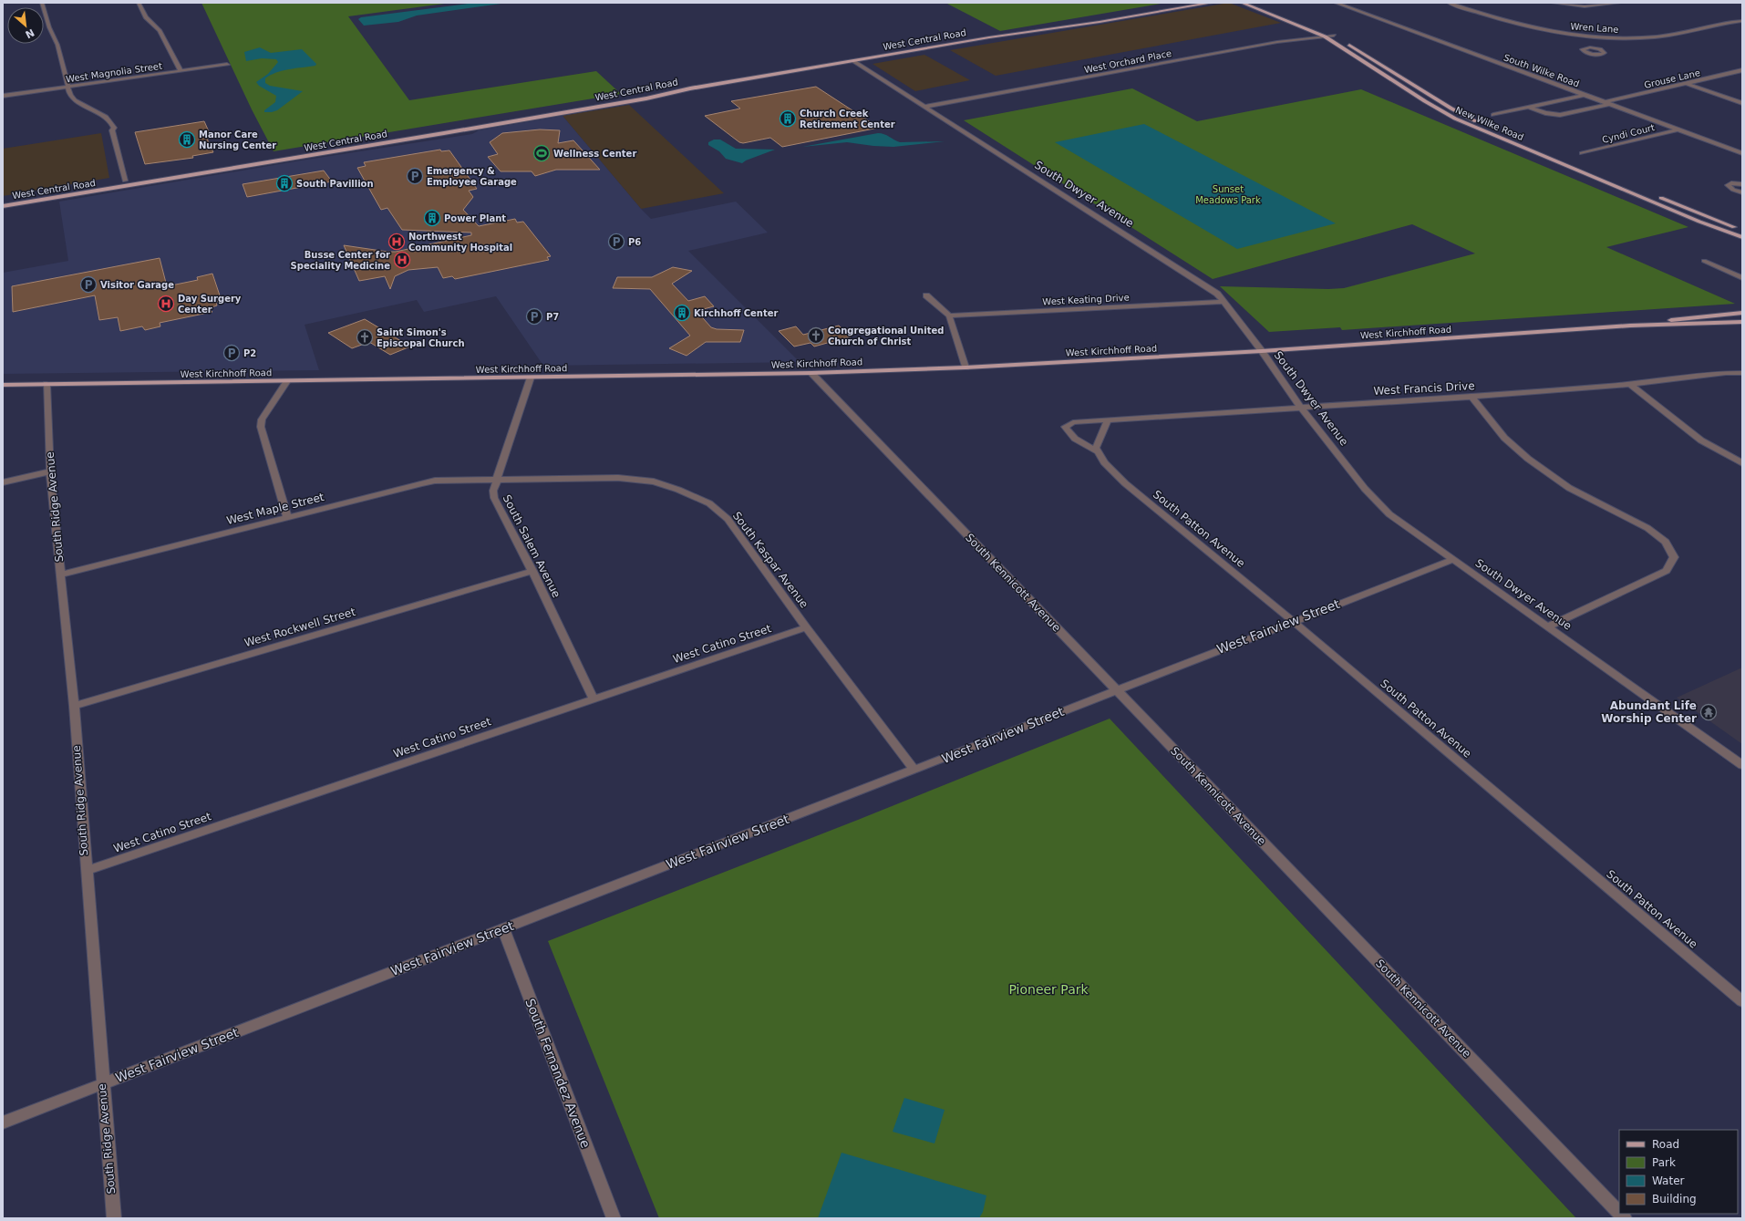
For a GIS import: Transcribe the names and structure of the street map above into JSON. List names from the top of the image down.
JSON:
{
  "streets": {
    "main road": ["West Central Road", "New Wilke Road", "West Kirchhoff Road"],
    "street": [
      "Wren Lane",
      "West Orchard Place",
      "South Wilke Road",
      "West Magnolia Street",
      "Grouse Lane",
      "Cyndi Court",
      "South Dwyer Avenue",
      "West Keating Drive",
      "West Francis Drive",
      "South Ridge Avenue",
      "West Maple Street",
      "South Patton Avenue",
      "South Salem Avenue",
      "South Kaspar Avenue",
      "South Kennicott Avenue",
      "West Fairview Street",
      "West Rockwell Street",
      "West Catino Street",
      "South Fernandez Avenue"
    ]
  },
  "crossings": [
    ["West Central Road", "South Dwyer Avenue"],
    ["West Orchard Place", "New Wilke Road"],
    ["West Orchard Place", "South Dwyer Avenue"],
    ["South Wilke Road", "Grouse Lane"],
    ["South Wilke Road", "Cyndi Court"],
    ["South Dwyer Avenue", "West Keating Drive"],
    ["South Dwyer Avenue", "West Kirchhoff Road"],
    ["South Dwyer Avenue", "West Francis Drive"],
    ["South Dwyer Avenue", "West Fairview Street"],
    ["West Kirchhoff Road", "South Ridge Avenue"],
    ["West Kirchhoff Road", "South Salem Avenue"],
    ["West Kirchhoff Road", "South Kennicott Avenue"],
    ["West Francis Drive", "South Patton Avenue"],
    ["South Ridge Avenue", "West Maple Street"],
    ["South Ridge Avenue", "West Fairview Street"],
    ["South Ridge Avenue", "West Rockwell Street"],
    ["South Ridge Avenue", "West Catino Street"],
    ["West Maple Street", "South Salem Avenue"],
    ["West Maple Street", "South Kaspar Avenue"],
    ["South Patton Avenue", "West Fairview Street"],
    ["South Salem Avenue", "South Kaspar Avenue"],
    ["South Salem Avenue", "West Rockwell Street"],
    ["South Salem Avenue", "West Catino Street"],
    ["South Kaspar Avenue", "West Fairview Street"],
    ["South Kaspar Avenue", "West Catino Street"],
    ["South Kennicott Avenue", "West Fairview Street"],
    ["West Fairview Street", "South Fernandez Avenue"]
  ],
  "parks": ["Sunset Meadows Park", "Pioneer Park"],
  "places": {
    "building": [
      "Church Creek Retirement Center",
      "Manor Care Nursing Center",
      "South Pavillion",
      "Power Plant",
      "Kirchhoff Center"
    ],
    "sports": ["Wellness Center"],
    "parking": [
      "Emergency & Employee Garage",
      "P6",
      "Visitor Garage",
      "P7",
      "P2"
    ],
    "hospital": ["Northwest Community Hospital", "Busse Center for Speciality Medicine", "Day Surgery Center"],
    "church": ["Congregational United Church of Christ", "Saint Simon's Episcopal Church"],
    "temple": ["Abundant Life Worship Center"]
  },
  "legend": [
    "Road",
    "Park",
    "Water",
    "Building"
  ],
  "north": "bottom right"
}
